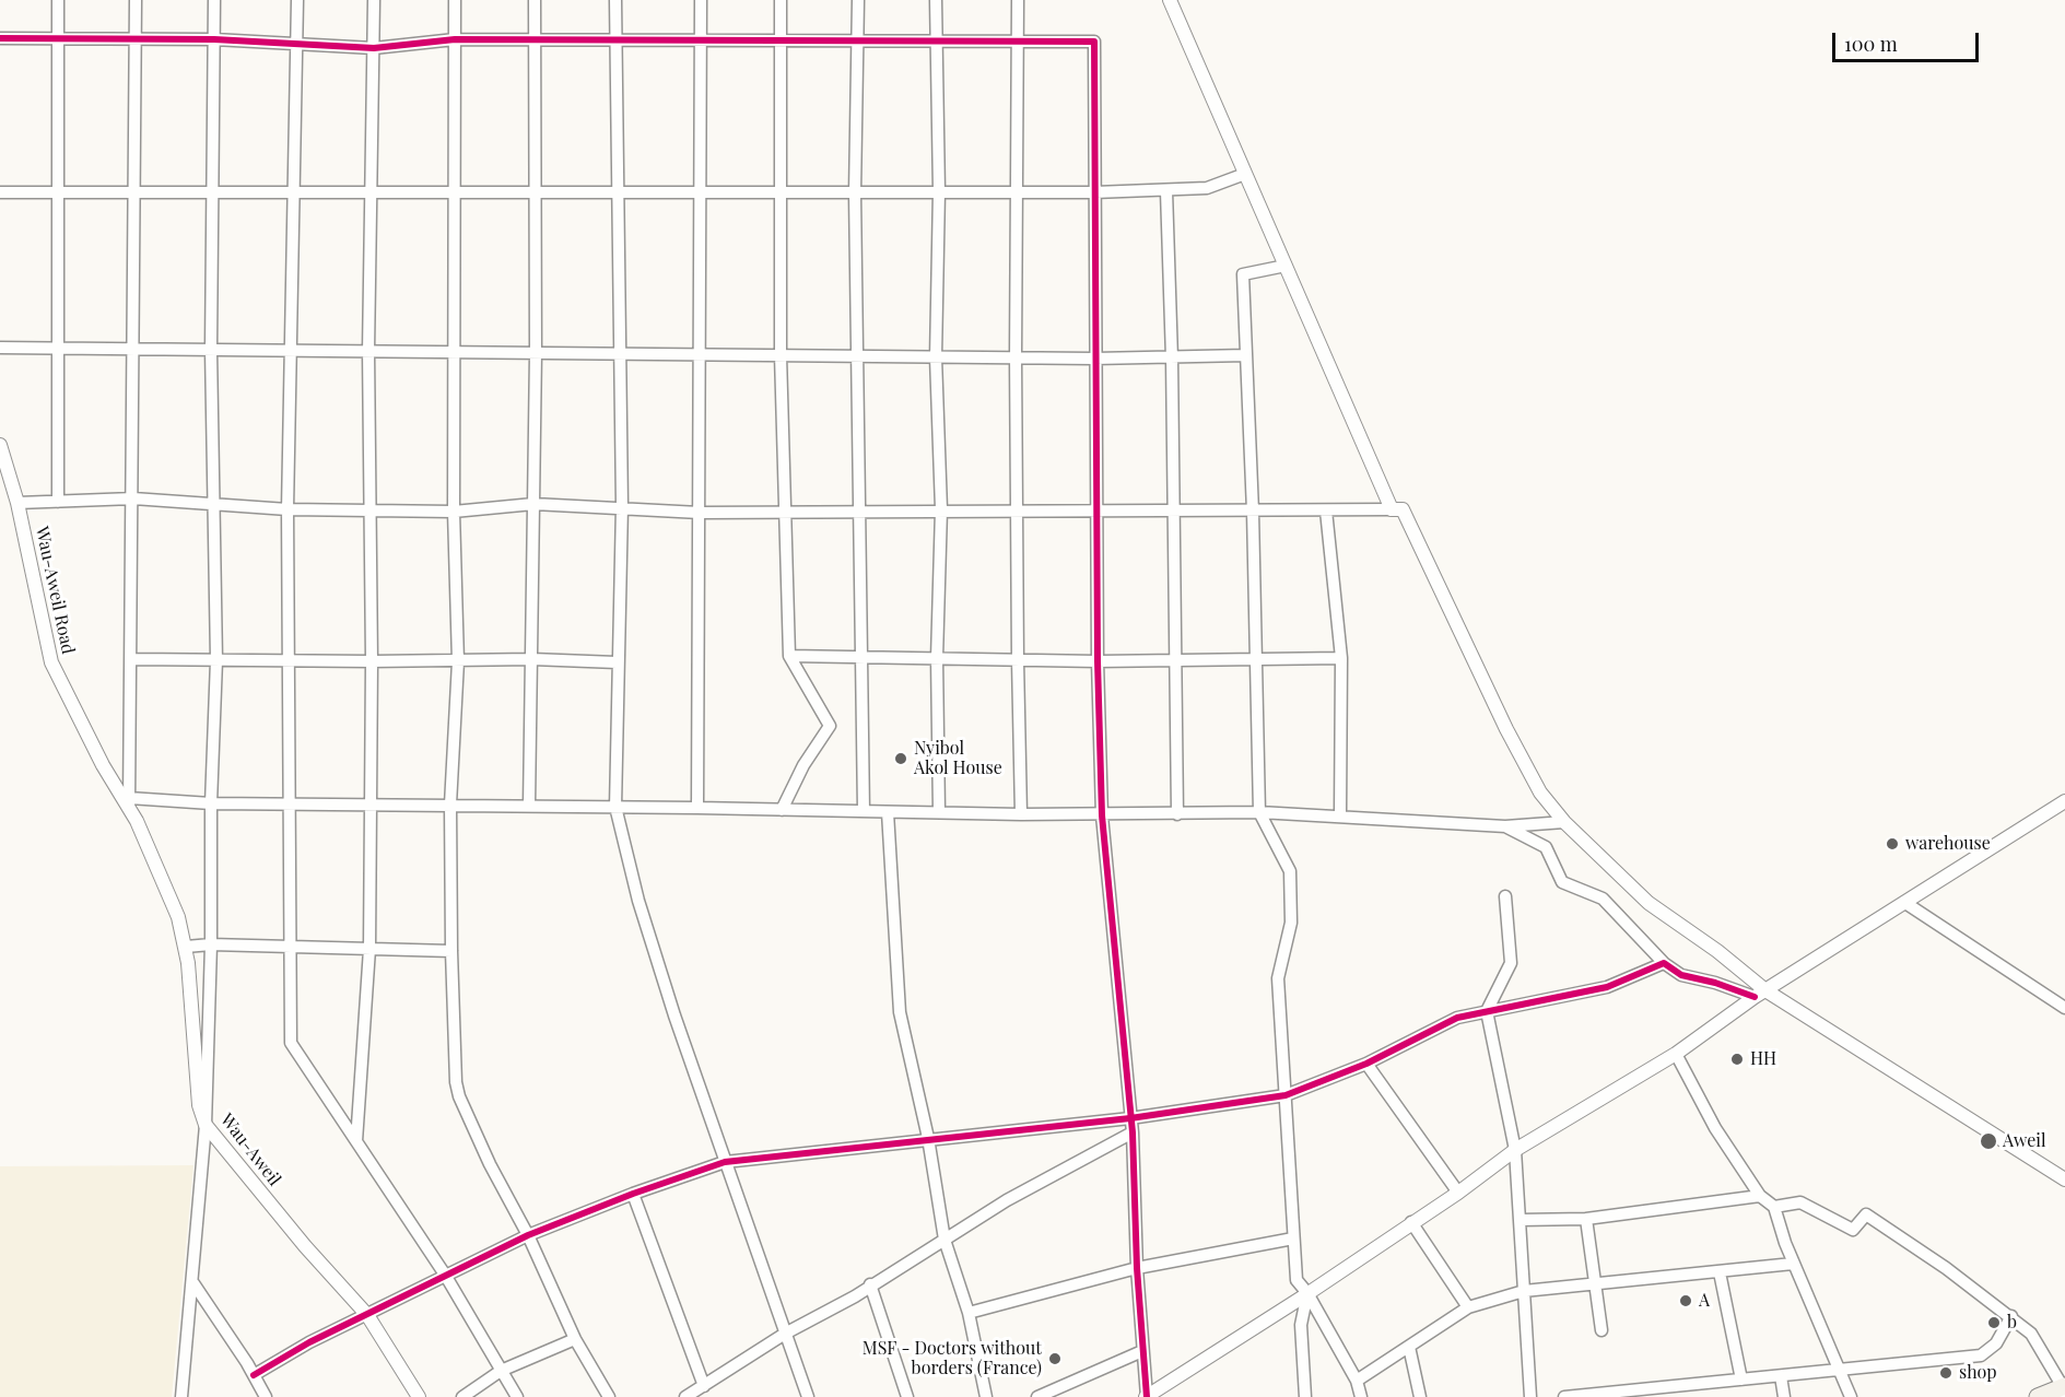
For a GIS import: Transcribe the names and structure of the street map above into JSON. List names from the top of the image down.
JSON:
{
  "streets": {
    "street": ["Wau-Aweil Road", "Wau-Aweil"]
  },
  "crossings": [
    ["Wau-Aweil Road", "Wau-Aweil"]
  ],
  "places": [
    "Nyibol Akol House",
    "warehouse",
    "HH",
    "Aweil",
    "A",
    "b",
    "MSF - Doctors without borders (France)",
    "shop"
  ],
  "scale_bar": "100 m"
}
